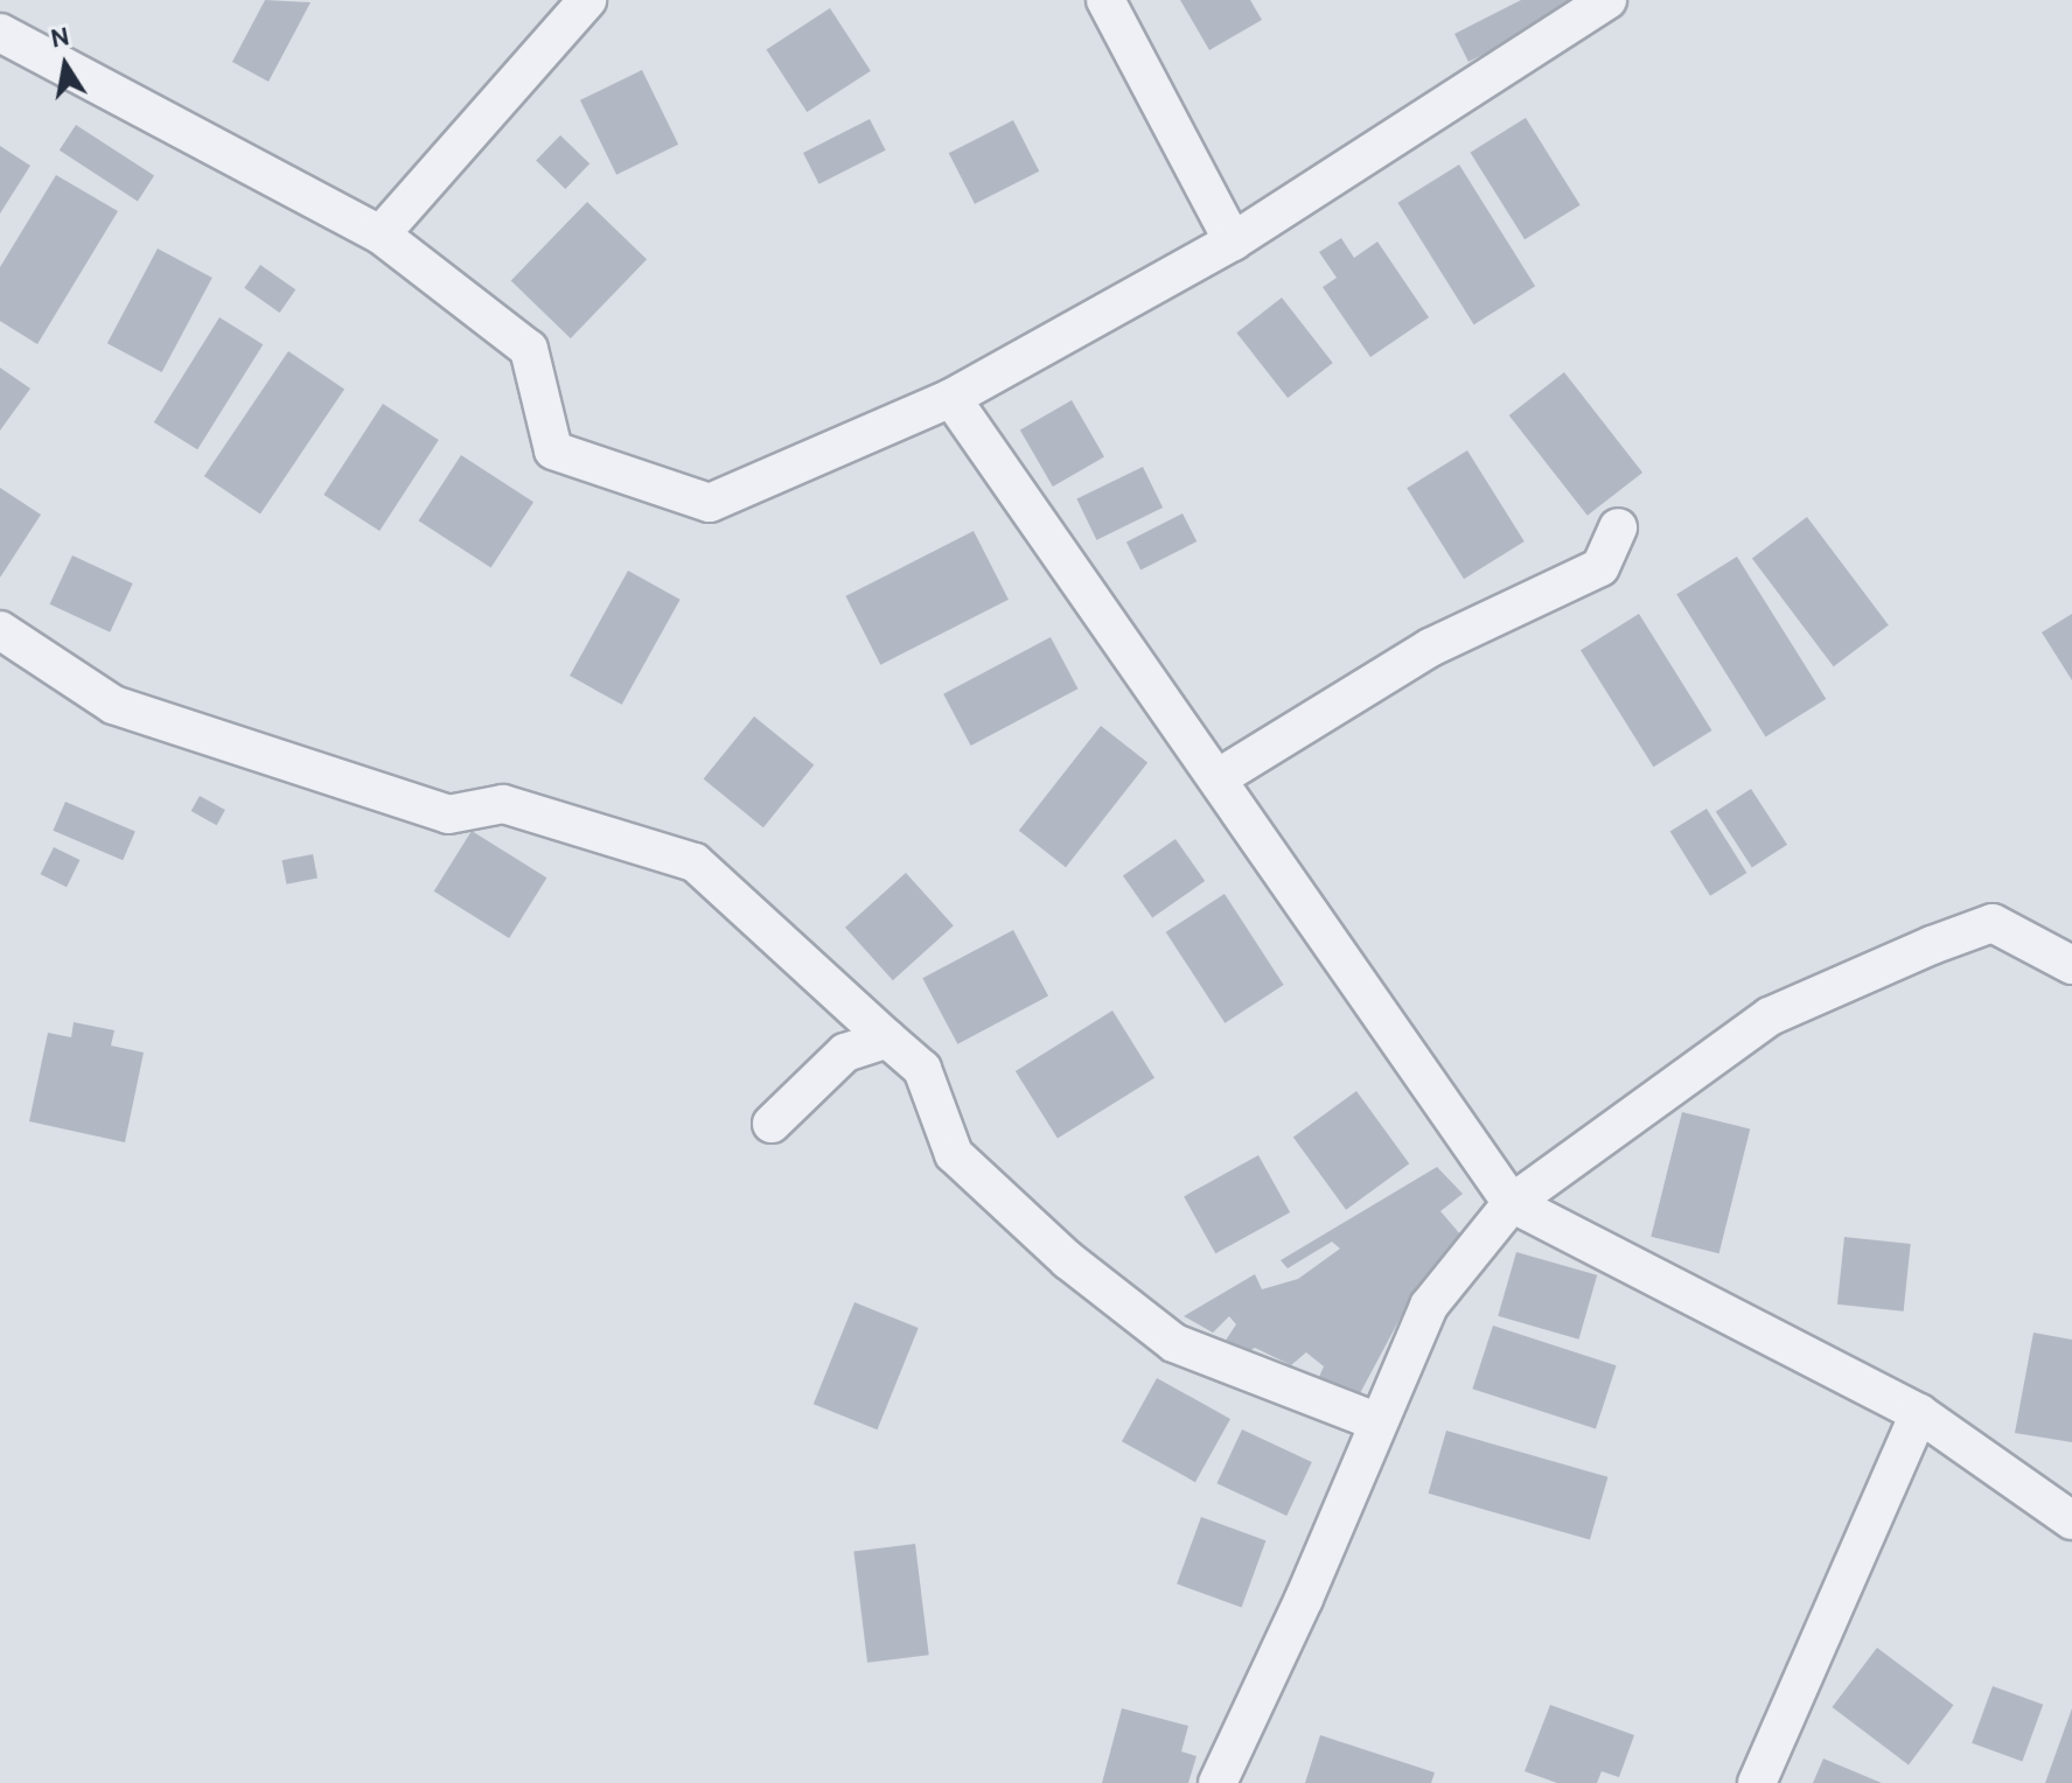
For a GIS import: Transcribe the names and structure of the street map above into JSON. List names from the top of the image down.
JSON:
{
  "north": "top"
}
